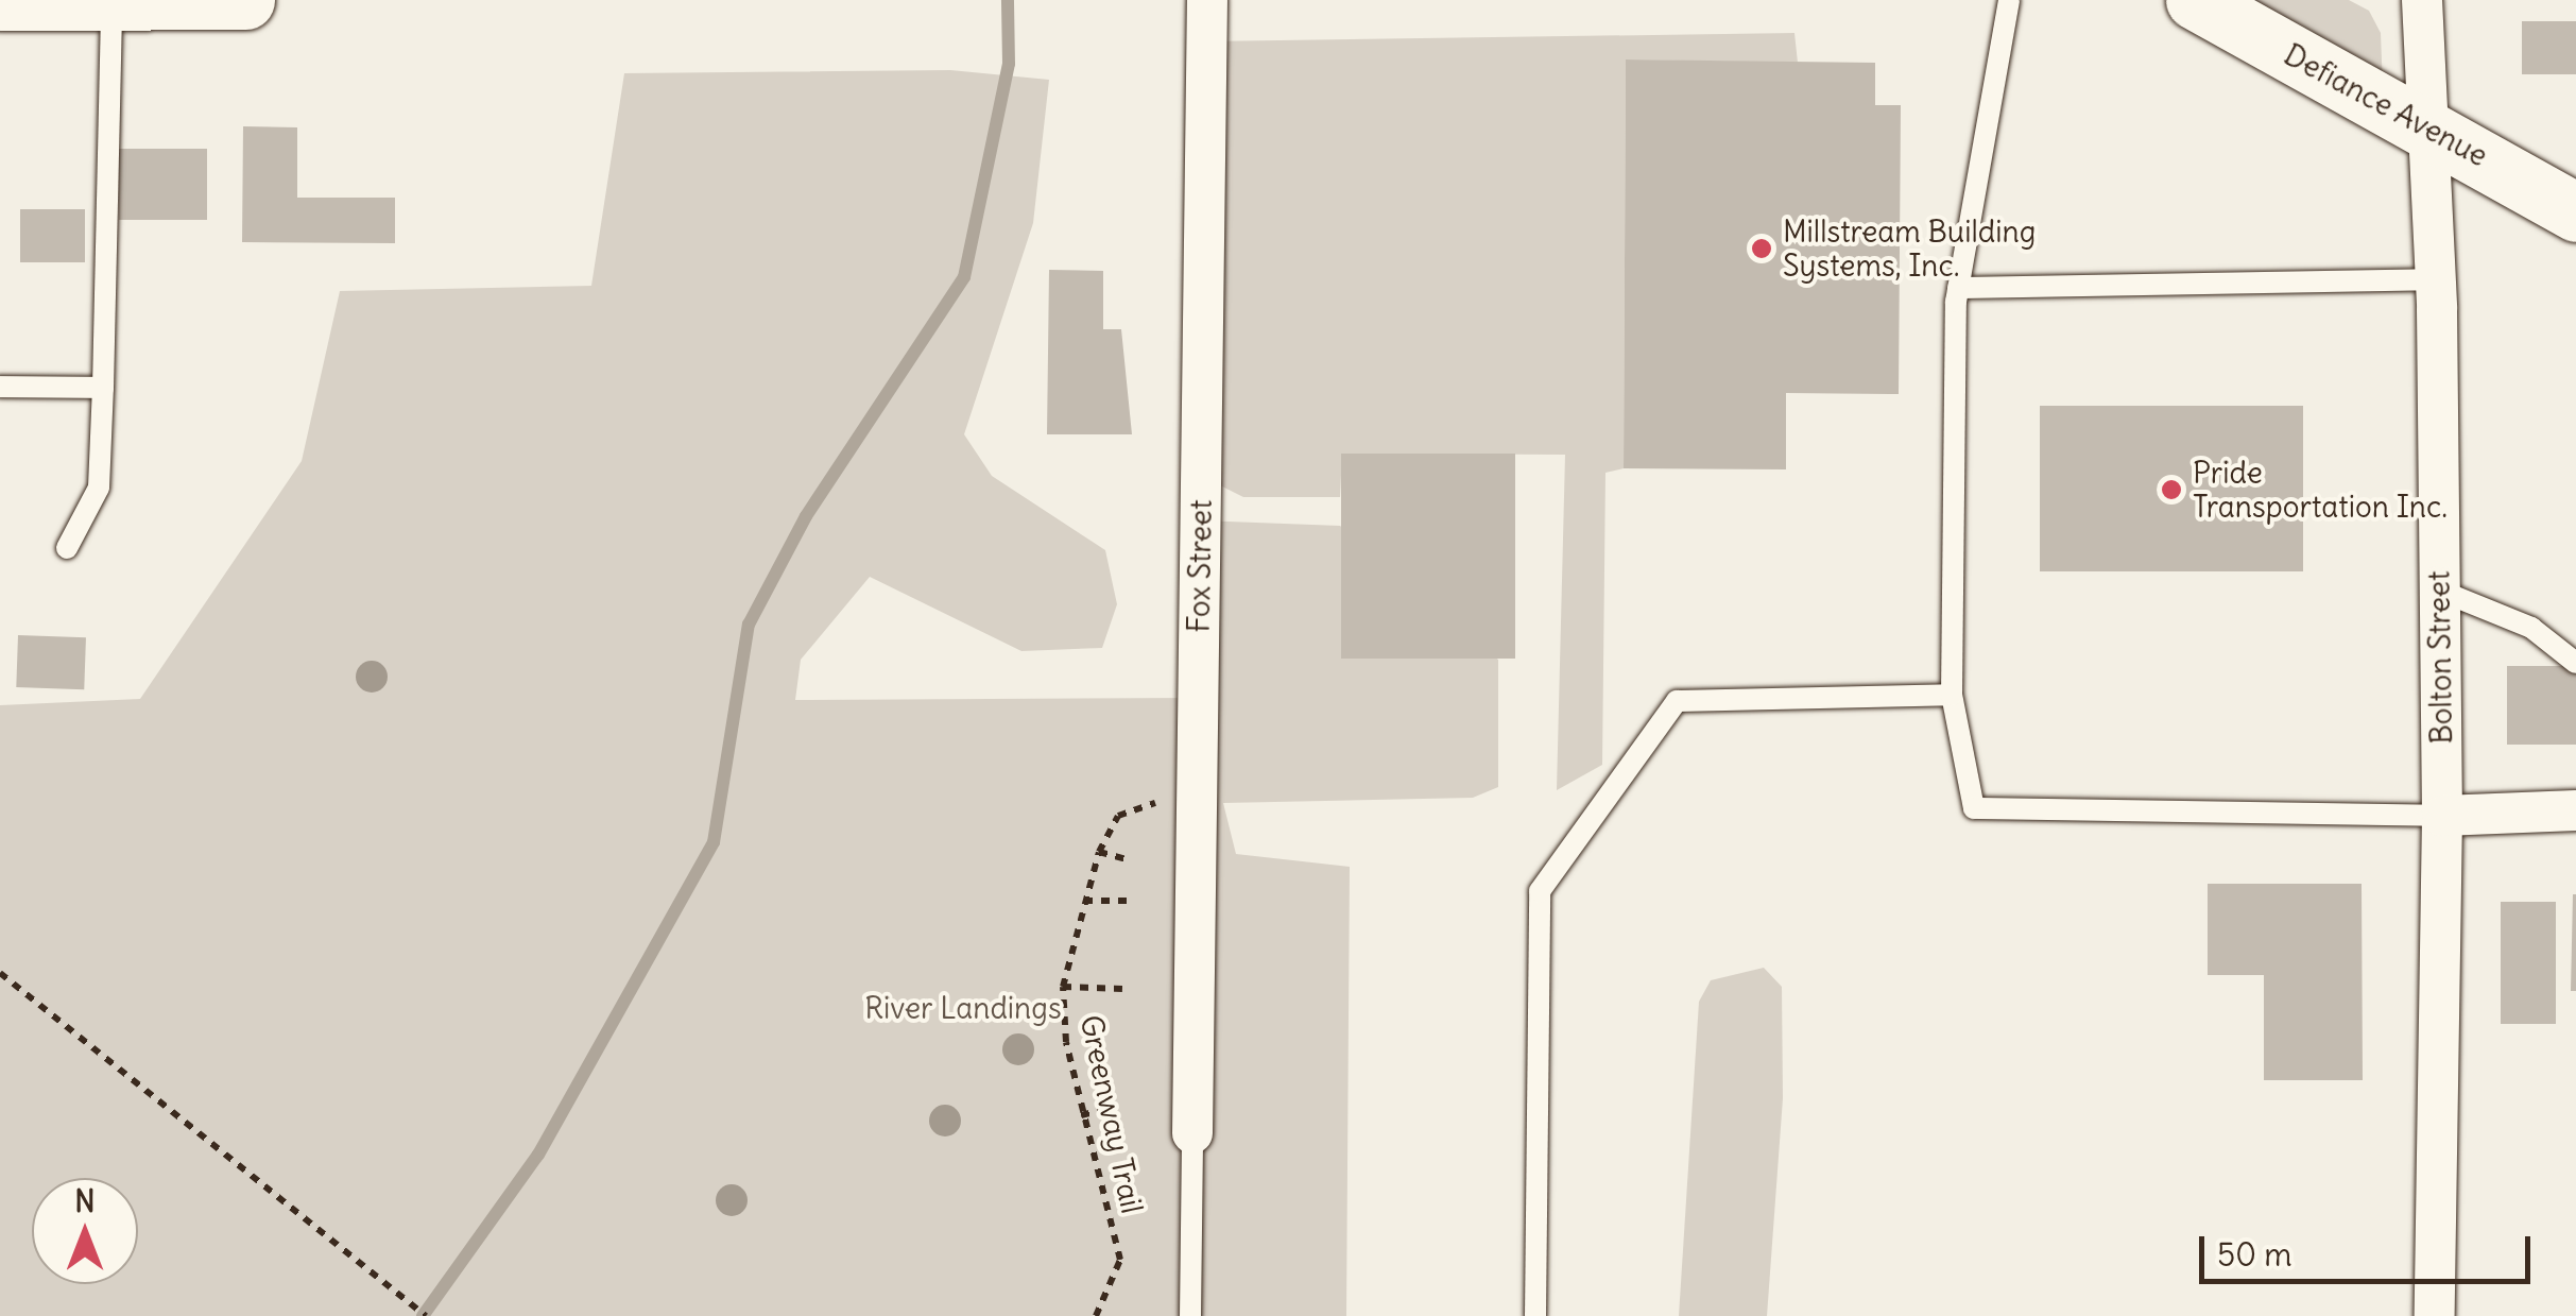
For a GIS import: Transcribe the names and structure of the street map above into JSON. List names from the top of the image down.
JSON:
{
  "streets": {
    "street": ["Defiance Avenue", "Fox Street", "Bolton Street"],
    "path": ["Greenway Trail"]
  },
  "crossings": [
    ["Defiance Avenue", "Bolton Street"],
    ["Fox Street", "Greenway Trail"]
  ],
  "parks": ["River Landings"],
  "places": ["Millstream Building Systems, Inc.", "Pride Transportation Inc."],
  "scale_bar": "50 m",
  "north": "top"
}
